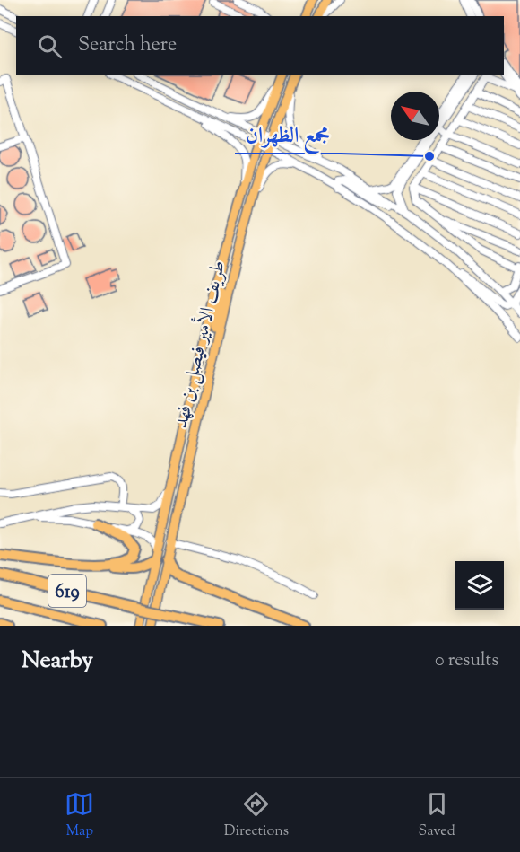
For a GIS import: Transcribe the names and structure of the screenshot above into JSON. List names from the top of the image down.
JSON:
{
  "streets": {
    "highway": ["619"],
    "main road": ["طريف الأمير فيصل بن فهد"]
  },
  "places": ["مجمع الظهران"],
  "north": "top left",
  "page": {
    "search": "Search here",
    "heading": ["Nearby", "0 results"],
    "nav": ["Map", "Directions", "Saved"]
  }
}
